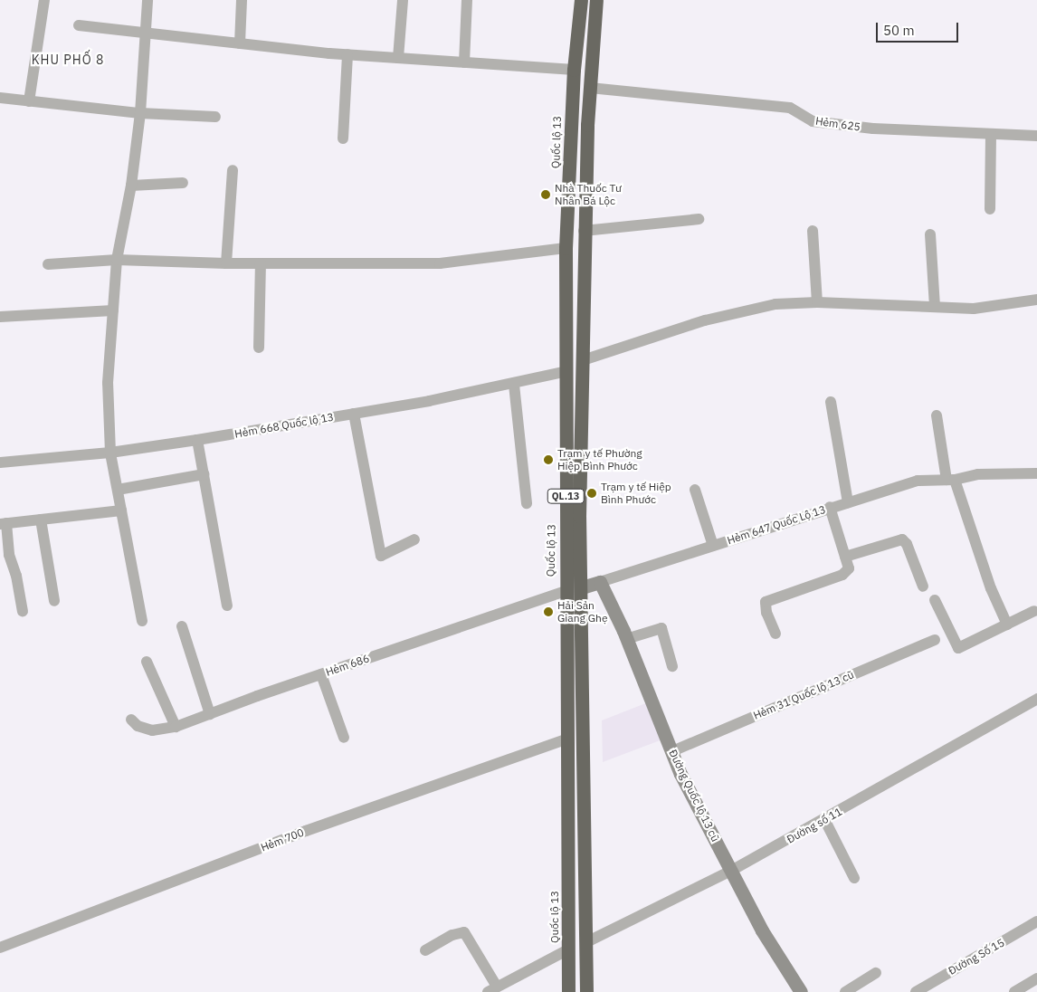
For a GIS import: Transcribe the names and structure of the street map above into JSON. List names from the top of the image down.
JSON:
{
  "streets": {
    "highway": ["Quốc lộ 13", "QL.13"],
    "street": [
      "Hẻm 625",
      "Hẻm 668 Quốc lộ 13",
      "Hẻm 647 Quốc Lộ 13",
      "Hẻm 686",
      "Hẻm 31 Quốc lộ 13 cũ",
      "Đường Quốc lộ 13 cũ",
      "Đường số 11",
      "Hẻm 700",
      "Đường Số 15"
    ]
  },
  "crossings": [
    ["Hẻm 625", "QL.13"],
    ["Quốc lộ 13", "Hẻm 668 Quốc lộ 13"],
    ["Quốc lộ 13", "Hẻm 686"],
    ["Quốc lộ 13", "Hẻm 700"],
    ["QL.13", "Đường số 11"],
    ["Hẻm 647 Quốc Lộ 13", "Đường Quốc lộ 13 cũ"],
    ["Hẻm 31 Quốc lộ 13 cũ", "Đường Quốc lộ 13 cũ"],
    ["Đường Quốc lộ 13 cũ", "Đường số 11"]
  ],
  "districts": ["KHU PHỐ 8"],
  "places": [
    "Nhà Thuốc Tư Nhân Bá Lộc",
    "Trạm y tế Phường Hiệp Bình Phước",
    "Trạm y tế Hiệp Bình Phước",
    "Hải Sản Giang Ghẹ"
  ],
  "scale_bar": "50 m"
}
